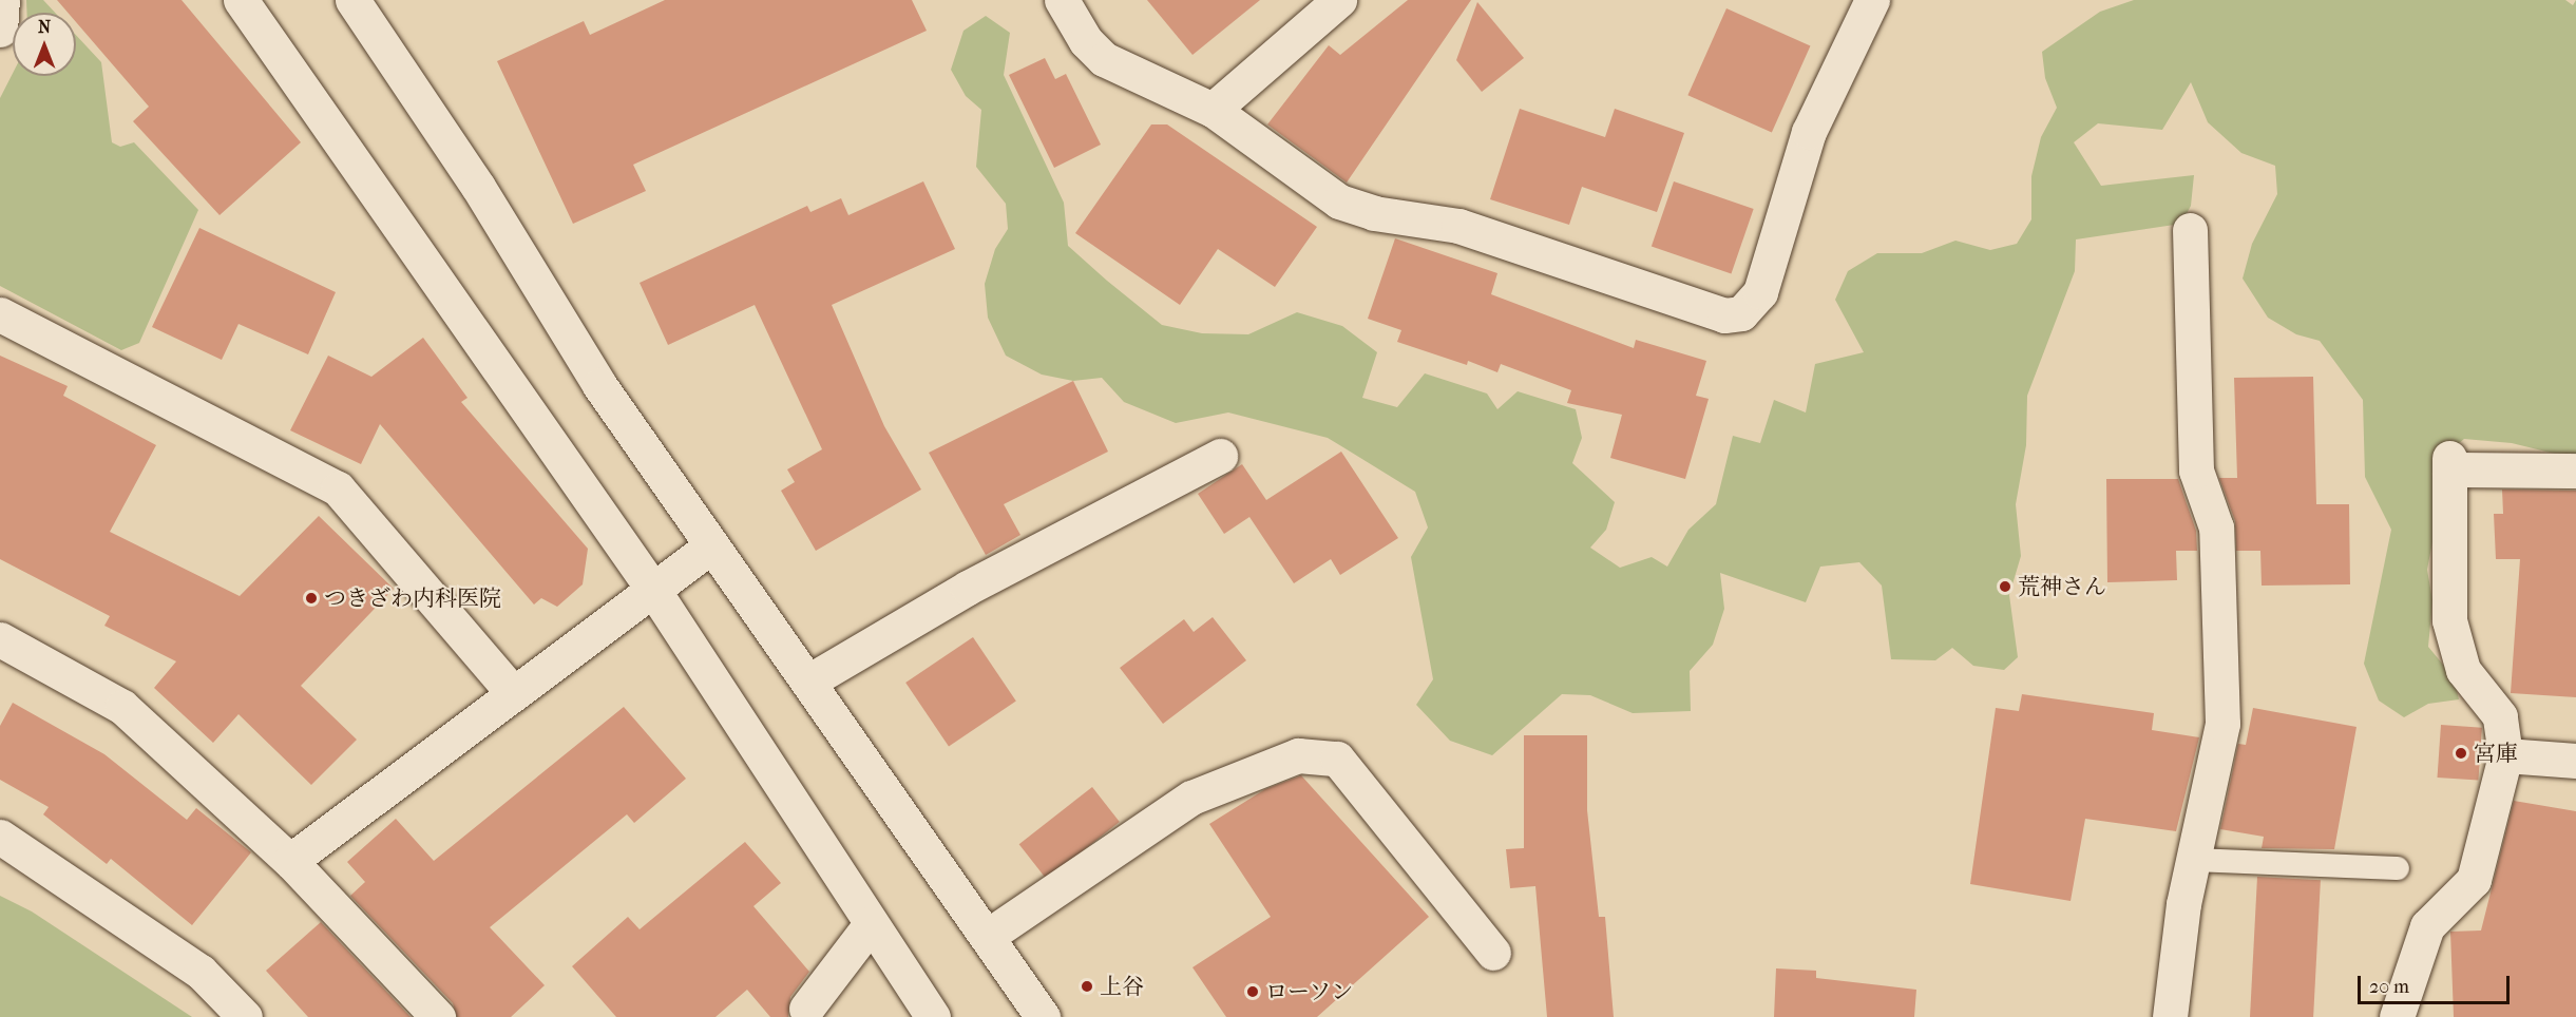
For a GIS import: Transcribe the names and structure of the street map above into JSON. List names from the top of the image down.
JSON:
{
  "places": [
    "荒神さん",
    "つきざわ内科医院",
    "宮庫",
    "上谷",
    "ローソン"
  ],
  "scale_bar": "20 m",
  "north": "top"
}
